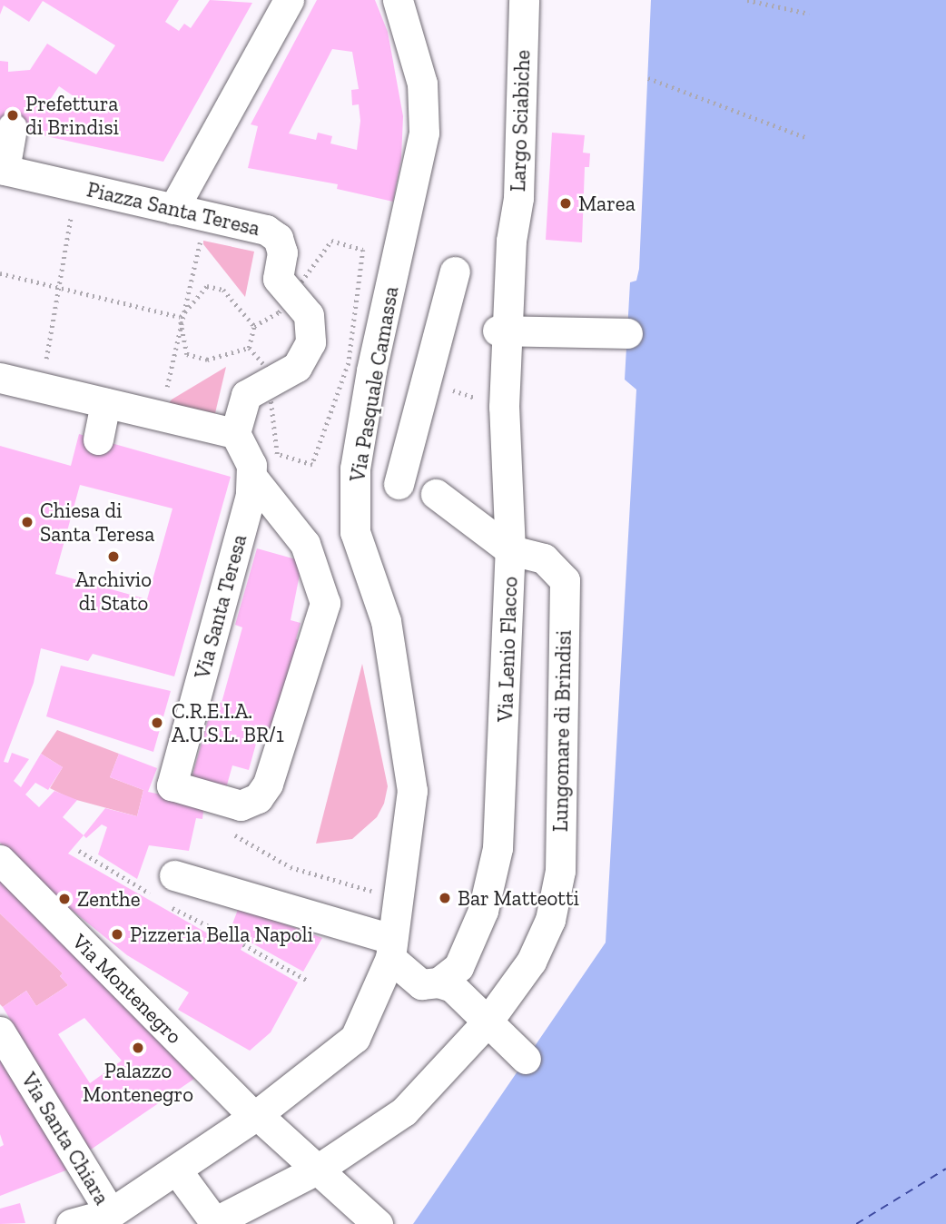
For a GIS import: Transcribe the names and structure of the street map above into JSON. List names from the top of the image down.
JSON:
{
  "streets": {
    "street": [
      "Largo Sciabiche",
      "Piazza Santa Teresa",
      "Via Pasquale Camassa",
      "Via Santa Teresa",
      "Via Lenio Flacco",
      "Lungomare di Brindisi",
      "Via Montenegro",
      "Via Santa Chiara"
    ]
  },
  "crossings": [
    ["Largo Sciabiche", "Via Lenio Flacco"],
    ["Piazza Santa Teresa", "Via Santa Teresa"],
    ["Via Pasquale Camassa", "Lungomare di Brindisi"],
    ["Via Pasquale Camassa", "Via Montenegro"],
    ["Via Pasquale Camassa", "Via Santa Chiara"],
    ["Via Lenio Flacco", "Lungomare di Brindisi"]
  ],
  "places": [
    "Prefettura di Brindisi",
    "Marea",
    "Chiesa di Santa Teresa",
    "Archivio di Stato",
    "C.R.E.I.A. A.U.S.L. BR/1",
    "Bar Matteotti",
    "Zenthe",
    "Pizzeria Bella Napoli",
    "Palazzo Montenegro"
  ]
}
